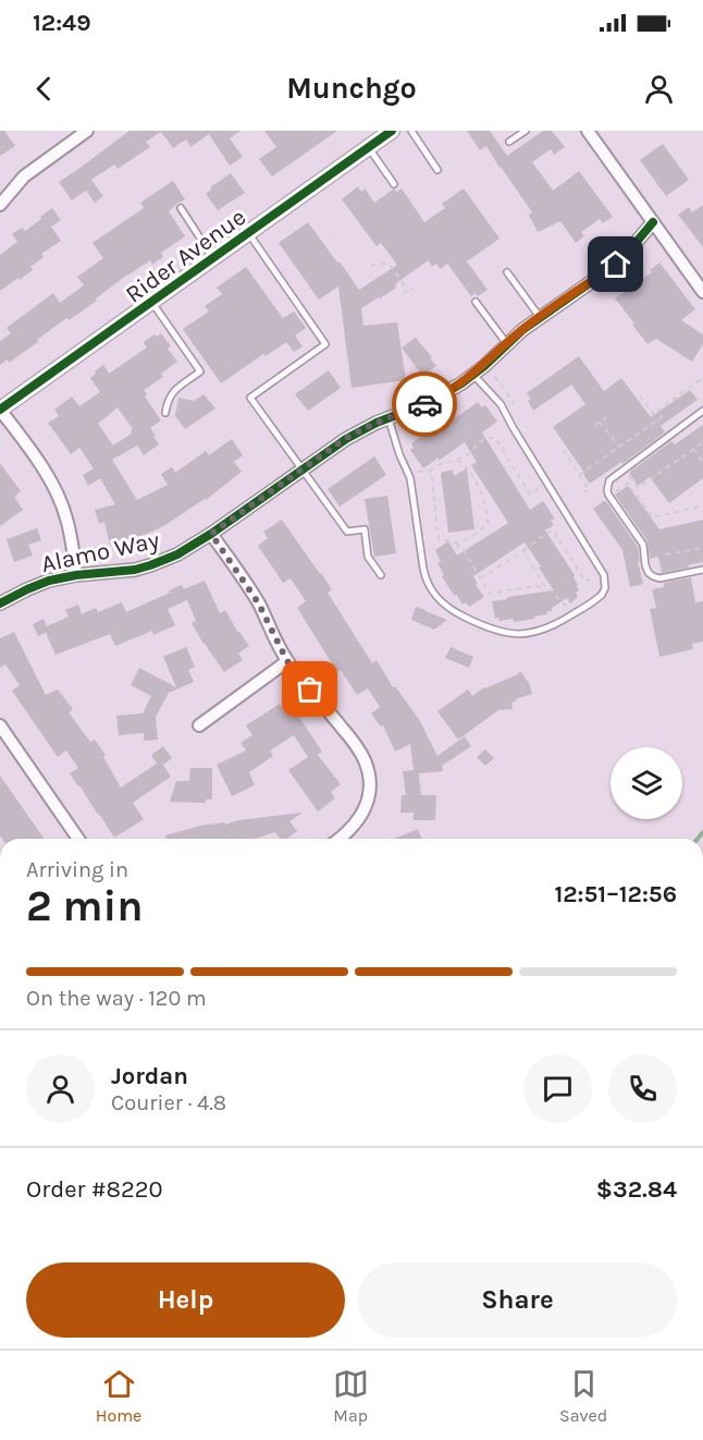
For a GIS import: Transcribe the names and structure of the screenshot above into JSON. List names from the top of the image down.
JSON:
{
  "streets": {
    "street": ["Rider Avenue", "Alamo Way"]
  },
  "page": {
    "status": "12:49",
    "header": "Munchgo",
    "heading": ["2 min", "Arriving in", "12:51–12:56"],
    "panel": [
      "Jordan",
      "Courier · 4.8",
      "Order #8220",
      "$32.84"
    ],
    "bar": "On the way · 120 m",
    "buttons": ["Help", "Share"],
    "tabs": ["Home", "Map", "Saved"]
  }
}
